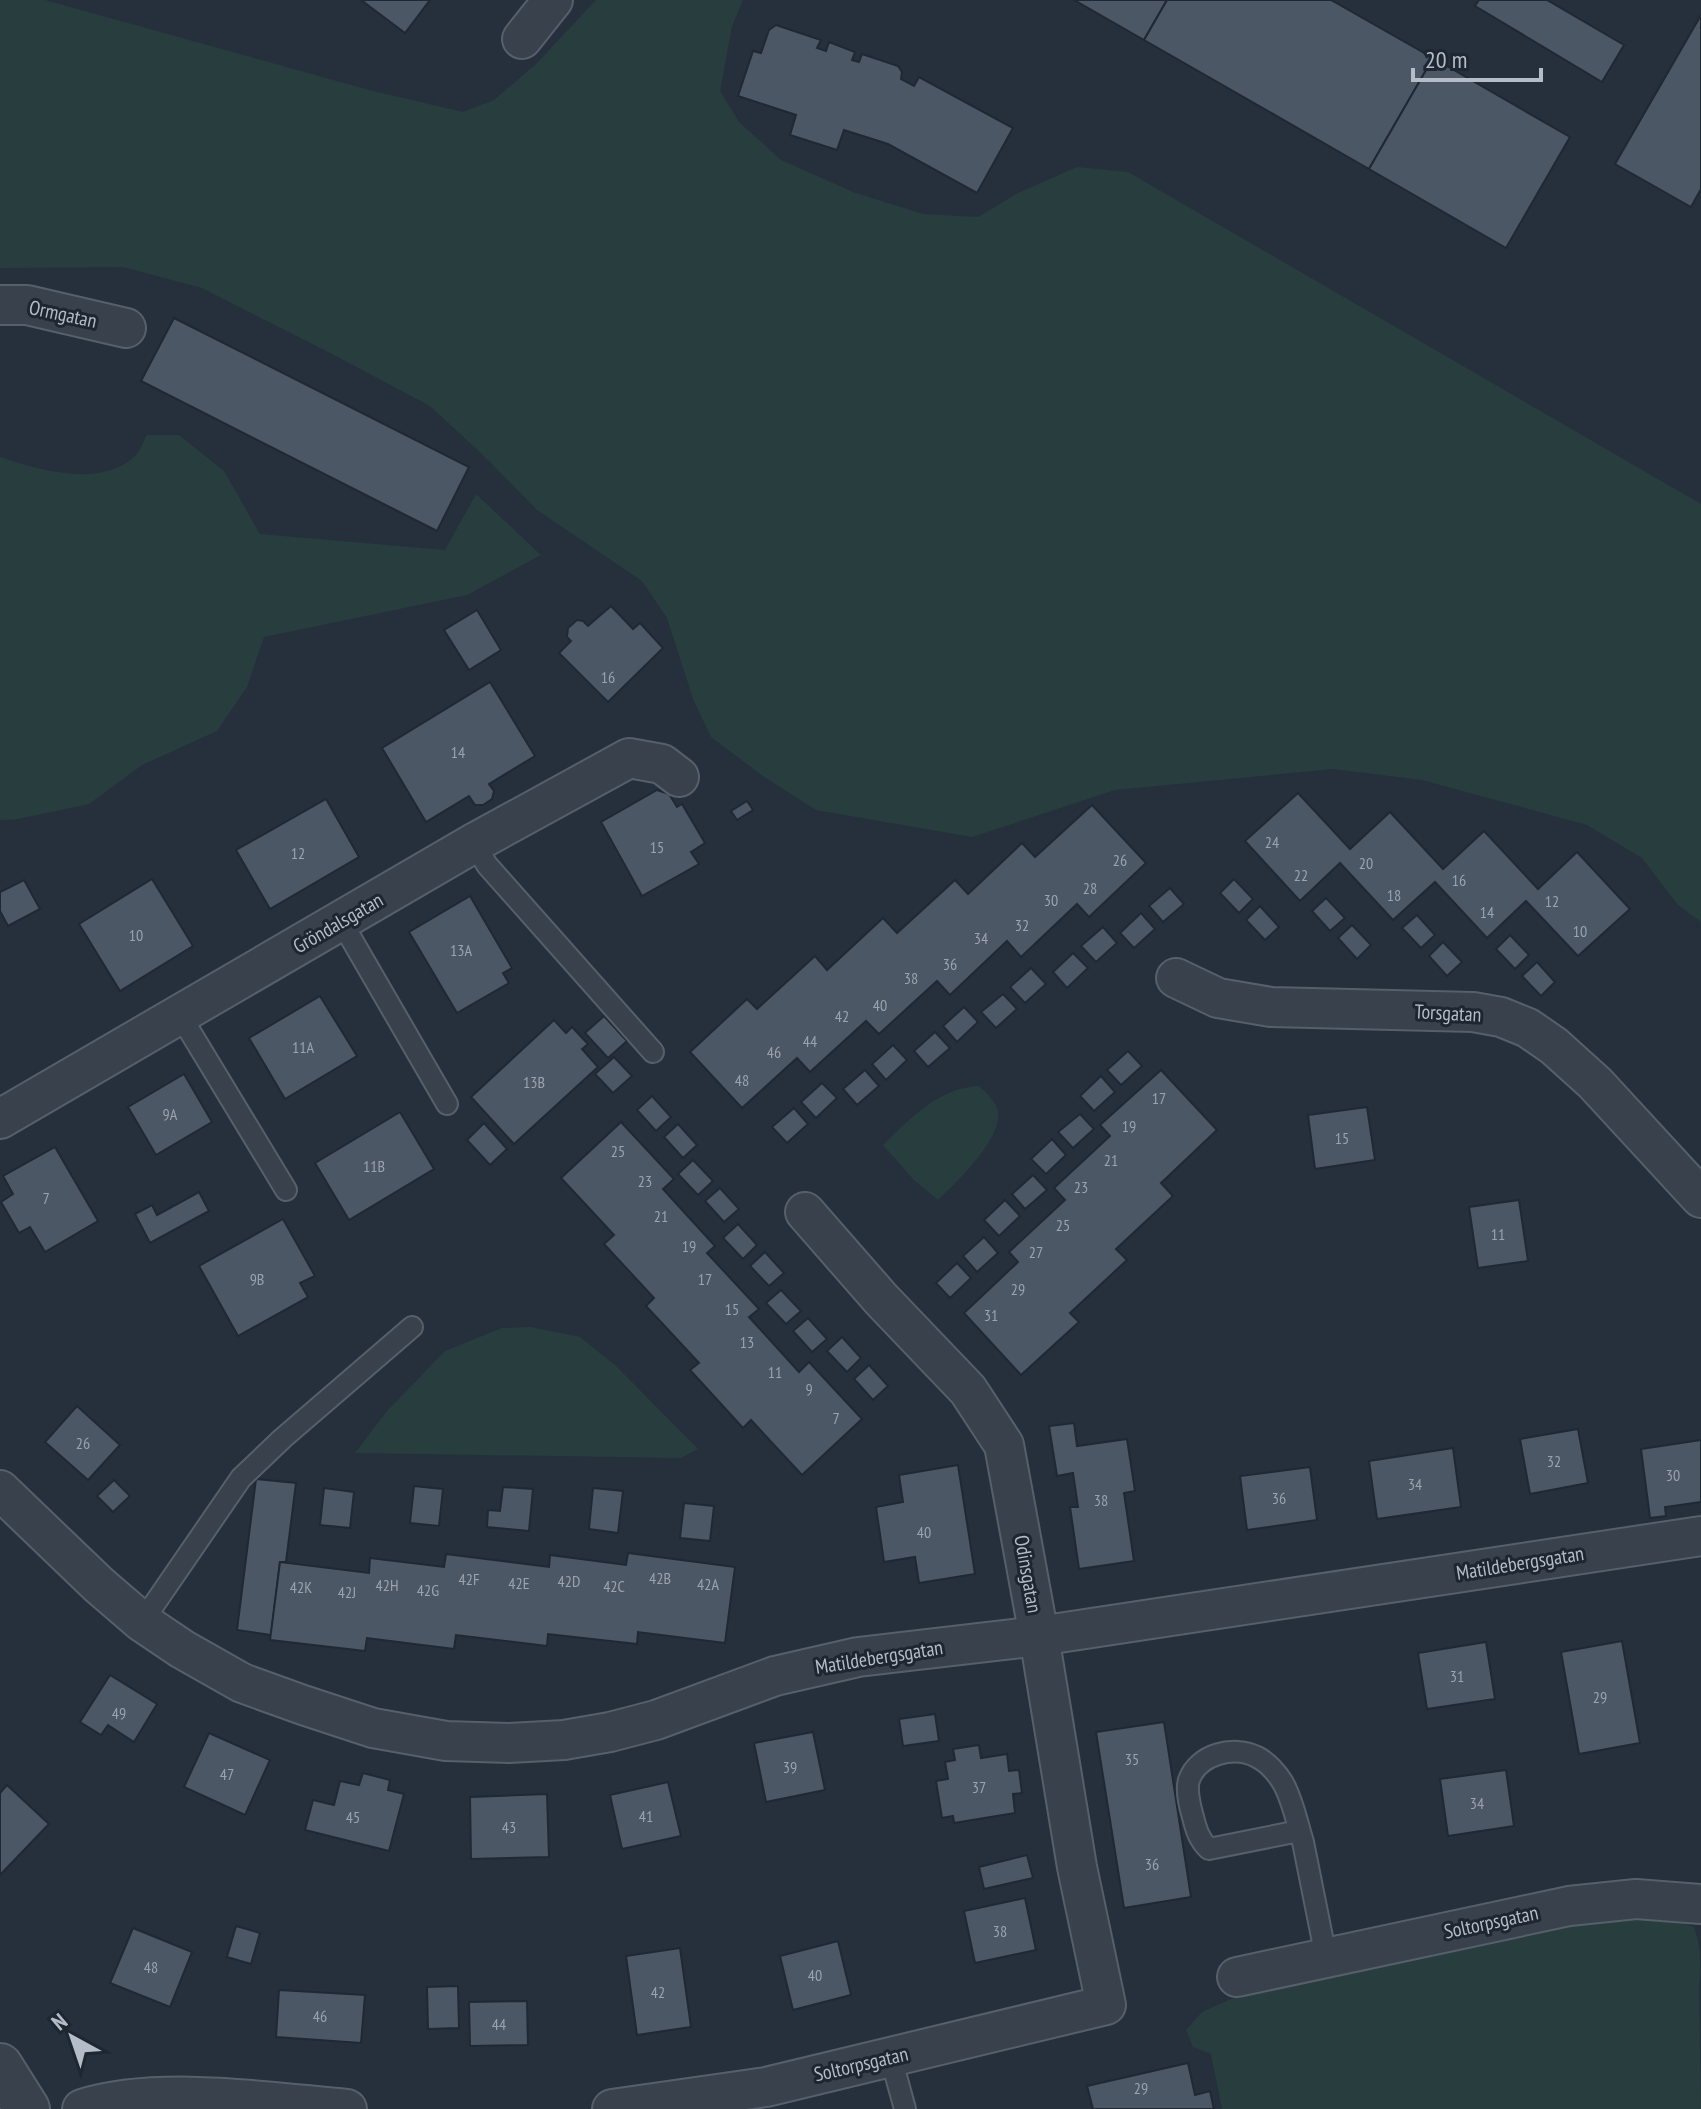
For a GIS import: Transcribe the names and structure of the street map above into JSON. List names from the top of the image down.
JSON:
{
  "streets": {
    "street": [
      "Ormgatan",
      "Gröndalsgatan",
      "Torsgatan",
      "Matildebergsgatan",
      "Odinsgatan",
      "Soltorpsgatan"
    ]
  },
  "crossings": [
    ["Matildebergsgatan", "Odinsgatan"],
    ["Odinsgatan", "Soltorpsgatan"]
  ],
  "house_numbers": [
    "16",
    "14",
    "24",
    "15",
    "12",
    "26",
    "20",
    "22",
    "16",
    "28",
    "18",
    "30",
    "12",
    "14",
    "32",
    "10",
    "10",
    "34",
    "13A",
    "36",
    "38",
    "40",
    "42",
    "44",
    "11A",
    "46",
    "48",
    "13B",
    "17",
    "9A",
    "19",
    "15",
    "25",
    "21",
    "11B",
    "23",
    "23",
    "7",
    "21",
    "25",
    "11",
    "19",
    "27",
    "9B",
    "17",
    "29",
    "15",
    "31",
    "13",
    "11",
    "9",
    "7",
    "26",
    "32",
    "30",
    "34",
    "36",
    "38",
    "40",
    "42B",
    "42F",
    "42D",
    "42E",
    "42A",
    "42H",
    "42C",
    "42K",
    "42G",
    "42J",
    "31",
    "29",
    "49",
    "35",
    "39",
    "47",
    "37",
    "34",
    "41",
    "45",
    "43",
    "36",
    "38",
    "48",
    "40",
    "42",
    "46",
    "44",
    "29"
  ],
  "scale_bar": "20 m",
  "north": "top left"
}
